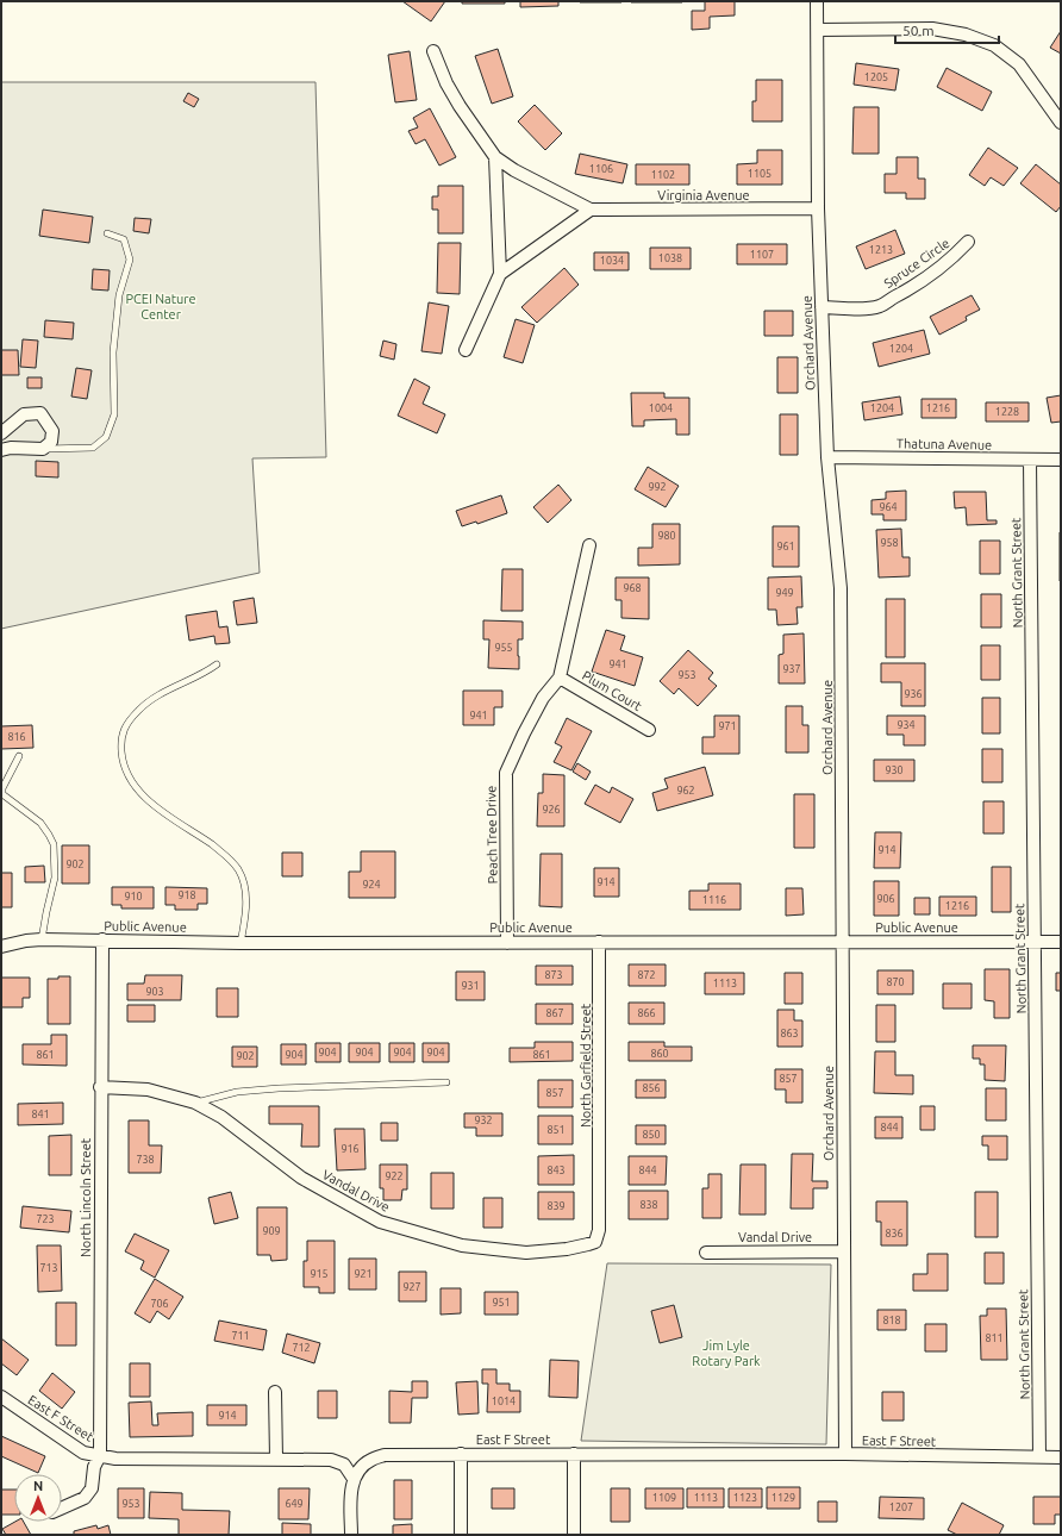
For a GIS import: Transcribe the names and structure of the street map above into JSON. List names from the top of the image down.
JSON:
{
  "streets": {
    "street": [
      "Virginia Avenue",
      "Spruce Circle",
      "Orchard Avenue",
      "Thatuna Avenue",
      "North Grant Street",
      "Plum Court",
      "Peach Tree Drive",
      "Public Avenue",
      "North Garfield Street",
      "Vandal Drive",
      "North Lincoln Street",
      "East F Street"
    ]
  },
  "crossings": [
    ["Virginia Avenue", "Orchard Avenue"],
    ["Spruce Circle", "Orchard Avenue"],
    ["Orchard Avenue", "Thatuna Avenue"],
    ["Orchard Avenue", "Public Avenue"],
    ["Orchard Avenue", "Vandal Drive"],
    ["Orchard Avenue", "East F Street"],
    ["Thatuna Avenue", "North Grant Street"],
    ["North Grant Street", "Public Avenue"],
    ["North Grant Street", "East F Street"],
    ["Plum Court", "Peach Tree Drive"],
    ["Peach Tree Drive", "Public Avenue"],
    ["Public Avenue", "North Garfield Street"],
    ["Public Avenue", "North Lincoln Street"],
    ["North Garfield Street", "Vandal Drive"],
    ["Vandal Drive", "North Lincoln Street"],
    ["North Lincoln Street", "East F Street"]
  ],
  "parks": ["PCEI Nature Center", "Jim Lyle Rotary Park"],
  "house_numbers": [
    "1205",
    "1106",
    "1105",
    "1102",
    "1213",
    "1107",
    "1038",
    "1034",
    "1204",
    "1004",
    "1204",
    "1216",
    "1228",
    "992",
    "964",
    "980",
    "958",
    "961",
    "968",
    "949",
    "955",
    "941",
    "937",
    "953",
    "936",
    "941",
    "934",
    "971",
    "816",
    "930",
    "962",
    "926",
    "914",
    "902",
    "914",
    "924",
    "918",
    "910",
    "906",
    "1116",
    "1216",
    "873",
    "872",
    "870",
    "1113",
    "931",
    "903",
    "867",
    "866",
    "863",
    "904",
    "904",
    "904",
    "904",
    "860",
    "861",
    "904",
    "861",
    "902",
    "857",
    "856",
    "857",
    "841",
    "932",
    "844",
    "851",
    "850",
    "916",
    "738",
    "843",
    "844",
    "922",
    "838",
    "839",
    "723",
    "909",
    "836",
    "713",
    "915",
    "921",
    "927",
    "951",
    "706",
    "818",
    "711",
    "811",
    "712",
    "1014",
    "914",
    "1109",
    "1113",
    "1123",
    "1129",
    "953",
    "649",
    "1207"
  ],
  "scale_bar": "50 m",
  "north": "top"
}
